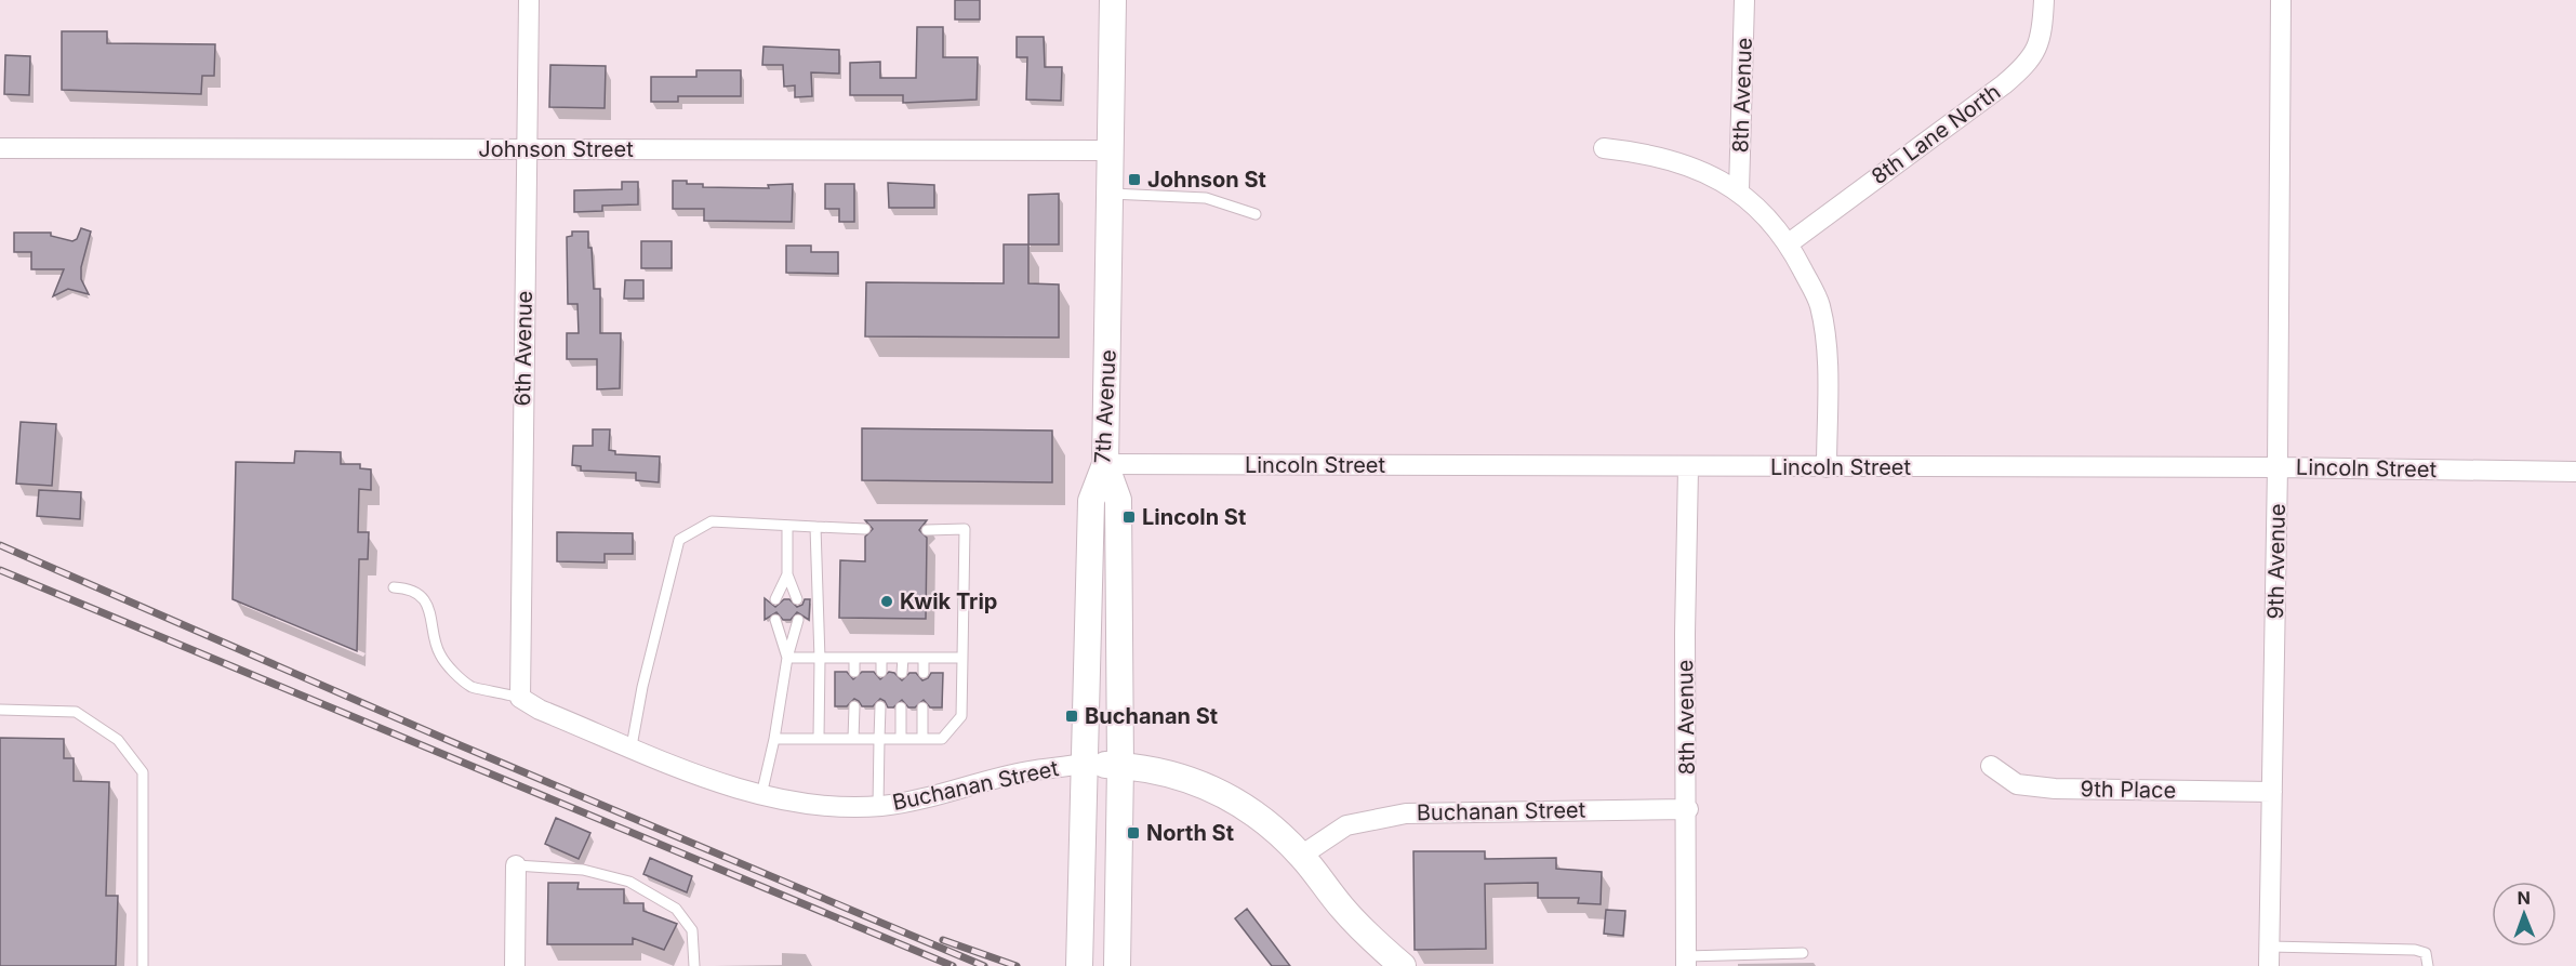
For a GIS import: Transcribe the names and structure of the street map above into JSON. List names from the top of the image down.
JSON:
{
  "streets": {
    "street": [
      "8th Avenue",
      "8th Lane North",
      "Johnson Street",
      "6th Avenue",
      "7th Avenue",
      "Lincoln Street",
      "9th Avenue",
      "Buchanan Street",
      "9th Place"
    ]
  },
  "crossings": [
    ["8th Avenue", "Lincoln Street"],
    ["8th Avenue", "Buchanan Street"],
    ["Johnson Street", "6th Avenue"],
    ["Johnson Street", "7th Avenue"],
    ["6th Avenue", "Buchanan Street"],
    ["7th Avenue", "Lincoln Street"],
    ["7th Avenue", "Buchanan Street"],
    ["Lincoln Street", "9th Avenue"],
    ["9th Avenue", "9th Place"]
  ],
  "places": {
    "transit": [
      "Johnson St",
      "Lincoln St",
      "Buchanan St",
      "North St"
    ],
    "other": ["Kwik Trip"]
  },
  "north": "top"
}
